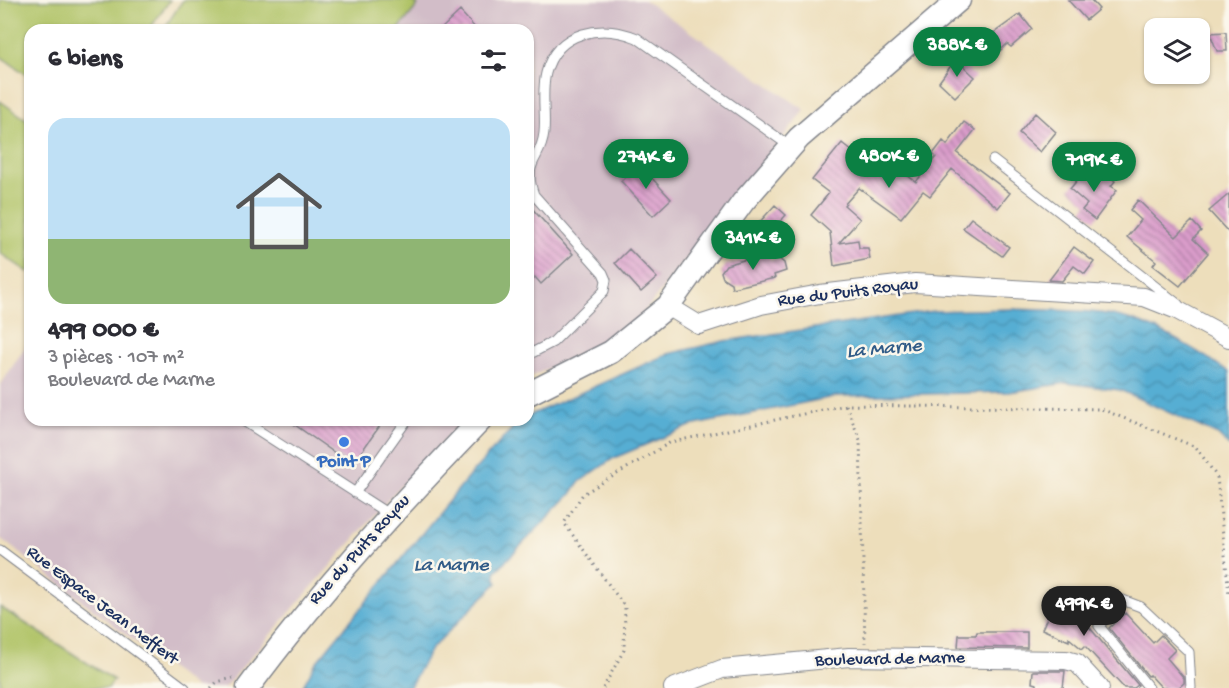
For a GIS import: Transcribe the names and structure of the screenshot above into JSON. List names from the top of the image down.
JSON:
{
  "streets": {
    "street": ["Rue du Puits Royau", "Boulevard de Marne"],
    "lane": ["Rue Espace Jean Meffert"]
  },
  "water": ["La Marne"],
  "places": ["Point P"],
  "page": {
    "heading": "6 biens",
    "price": [
      "388K €",
      "480K €",
      "274K €",
      "719K €",
      "341K €",
      "499K €"
    ],
    "list": [
      {
        "name": "499 000 €",
        "note": "3 pièces · 107 m² · Boulevard de Marne"
      }
    ]
  }
}
